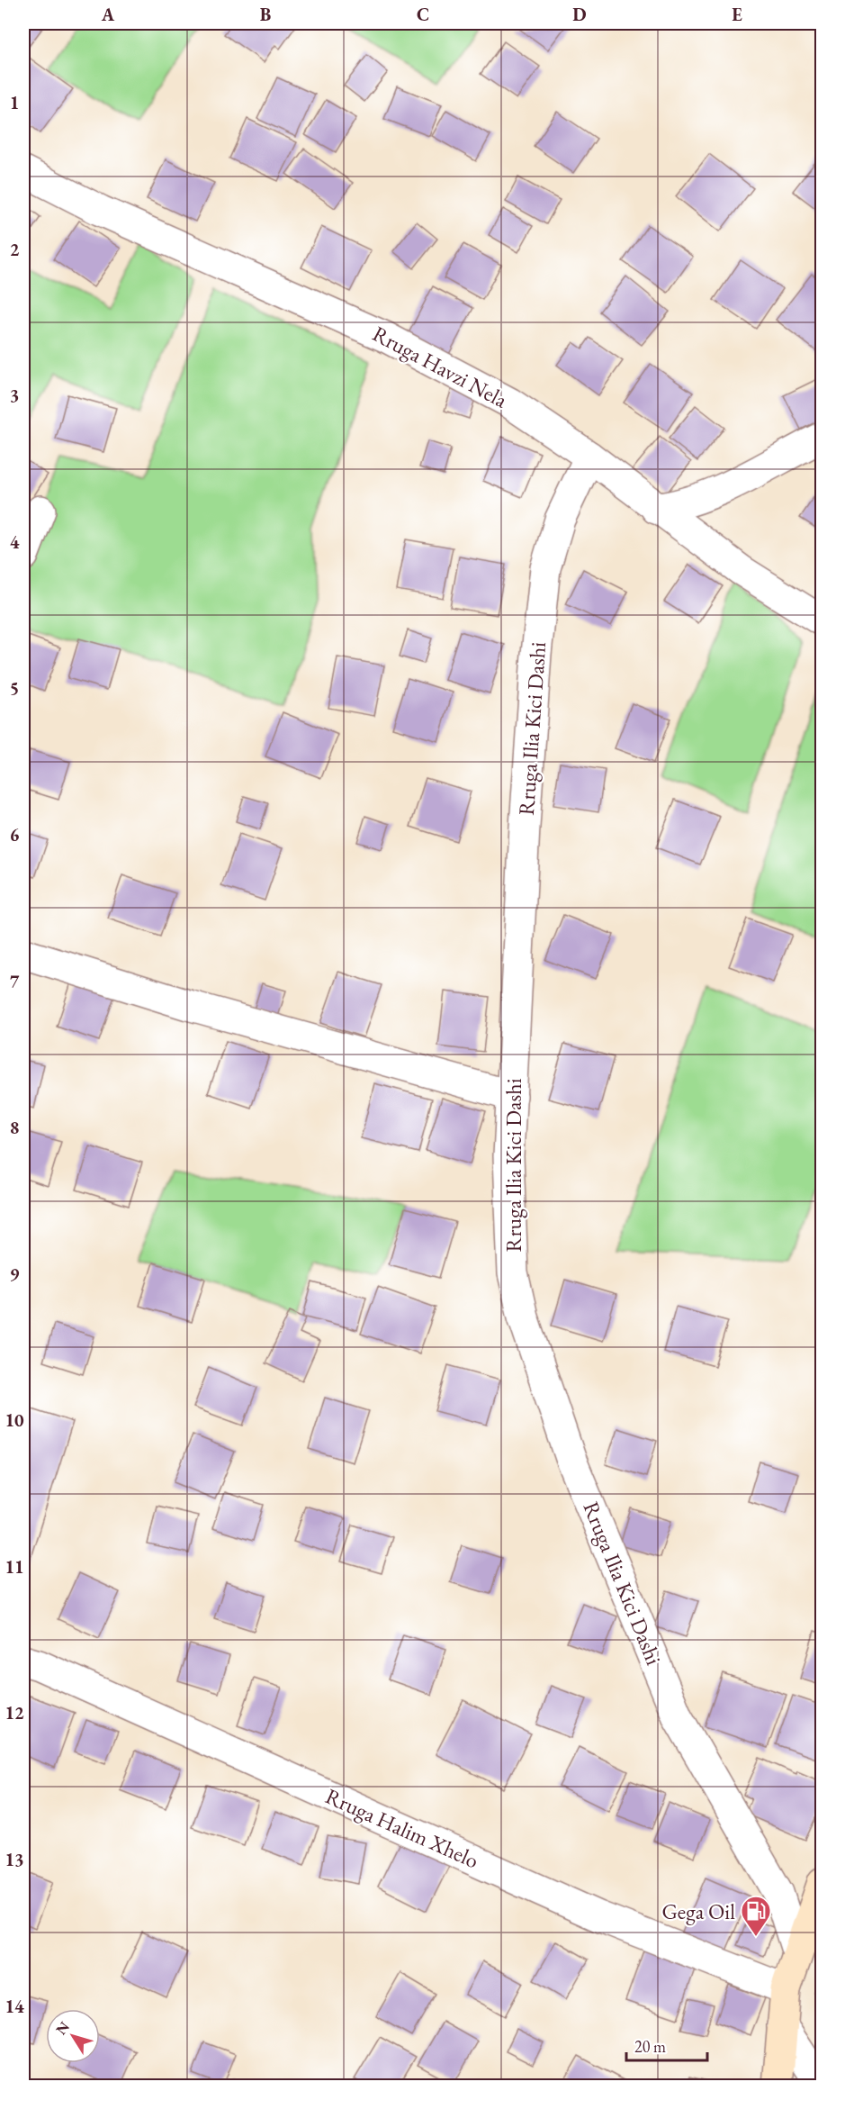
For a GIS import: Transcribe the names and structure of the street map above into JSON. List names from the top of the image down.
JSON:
{
  "streets": {
    "street": ["Rruga Havzi Nela", "Rruga Ilia Kici Dashi", "Rruga Halim Xhelo"]
  },
  "crossings": [
    ["Rruga Havzi Nela", "Rruga Ilia Kici Dashi"]
  ],
  "places": {
    "fuel station": ["Gega Oil"]
  },
  "scale_bar": "20 m",
  "north": "top left",
  "grid": {
    "columns": [
      "A",
      "B",
      "C",
      "D",
      "E"
    ],
    "rows": [
      "1",
      "2",
      "3",
      "4",
      "5",
      "6",
      "7",
      "8",
      "9",
      "10",
      "11",
      "12",
      "13",
      "14"
    ]
  }
}
